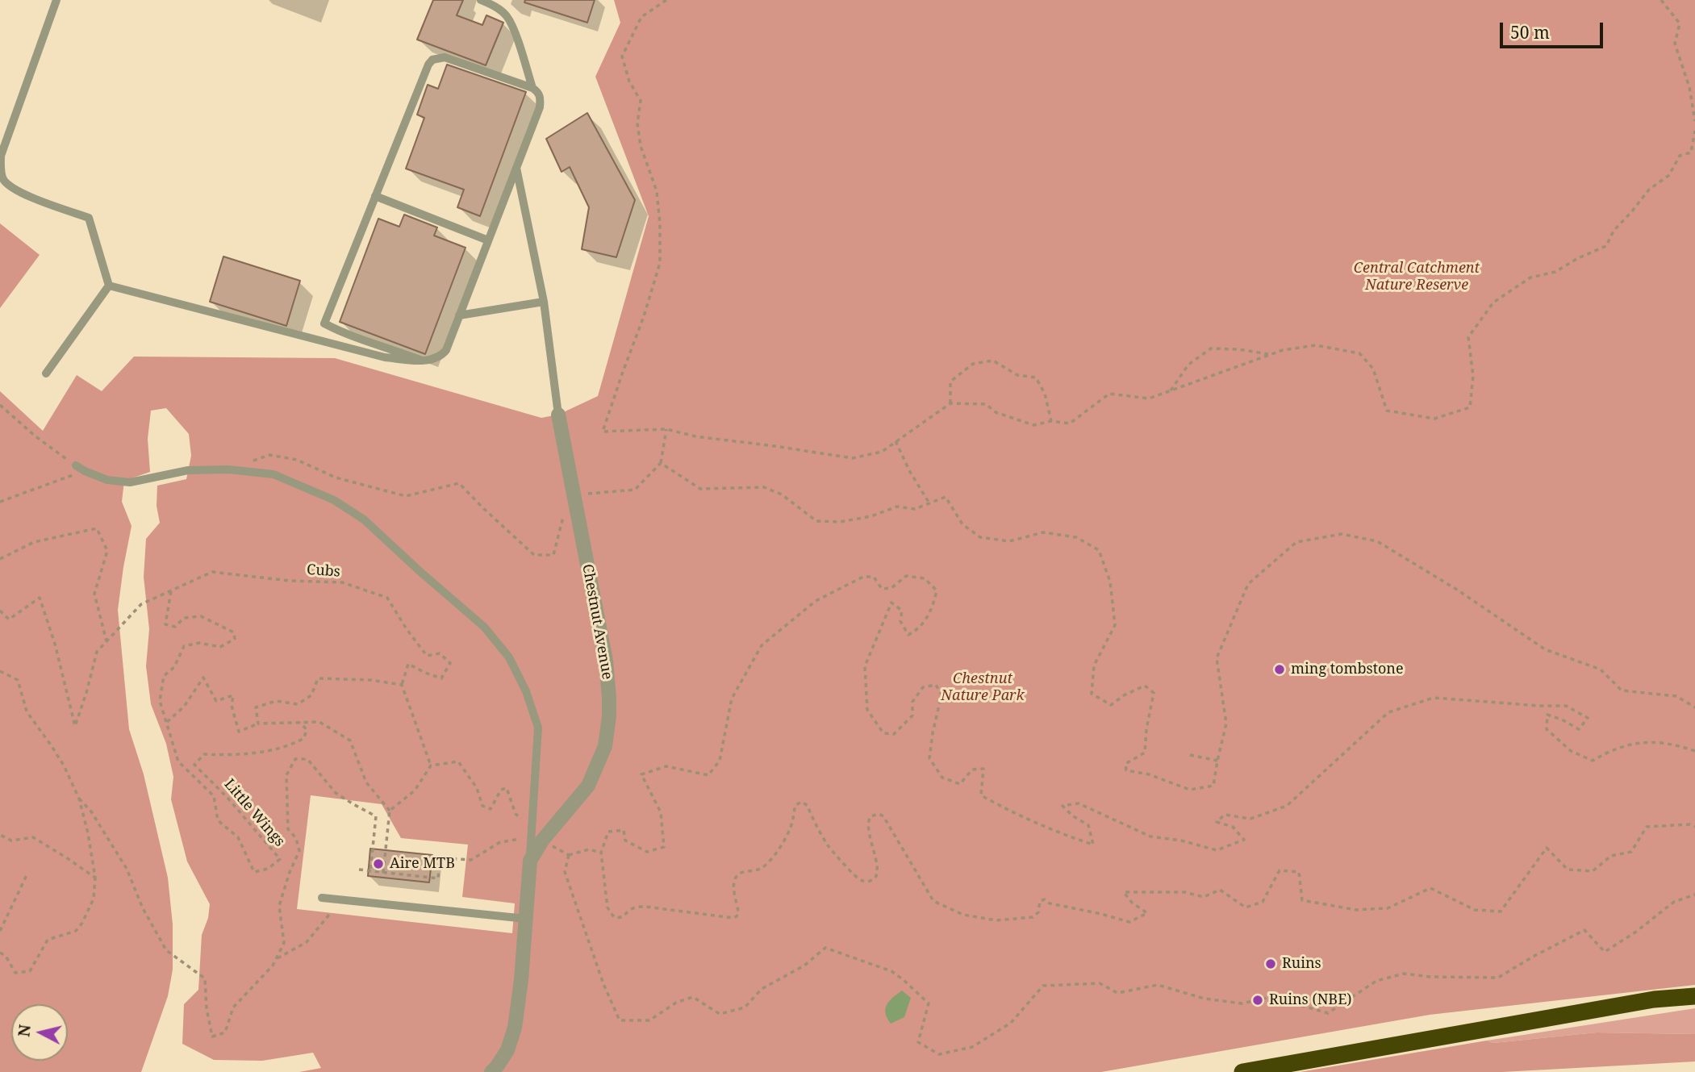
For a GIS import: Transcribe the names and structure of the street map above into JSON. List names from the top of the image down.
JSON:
{
  "streets": {
    "street": ["Chestnut Avenue"],
    "path": ["Cubs", "Little Wings"]
  },
  "crossings": [
    ["Cubs", "Little Wings"]
  ],
  "parks": ["Central Catchment Nature Reserve", "Chestnut Nature Park"],
  "places": [
    "ming tombstone",
    "Aire MTB",
    "Ruins",
    "Ruins (NBE)"
  ],
  "scale_bar": "50 m",
  "north": "left"
}
